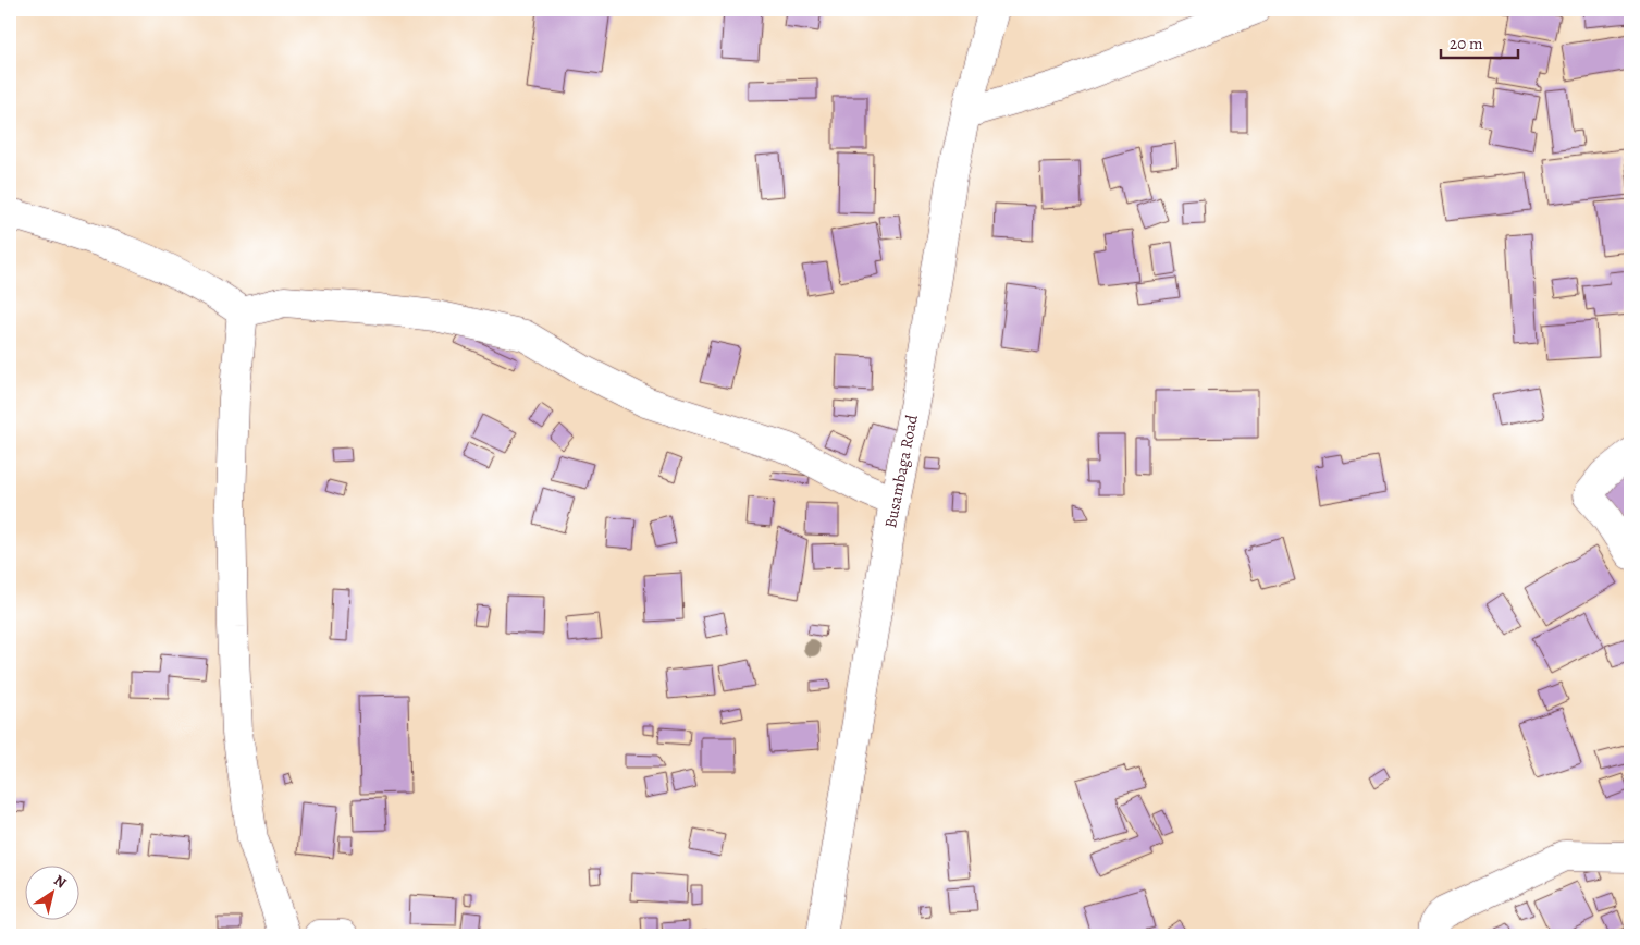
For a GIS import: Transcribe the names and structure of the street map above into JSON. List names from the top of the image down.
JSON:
{
  "streets": {
    "street": ["Busambaga Road"]
  },
  "scale_bar": "20 m",
  "north": "top right"
}
